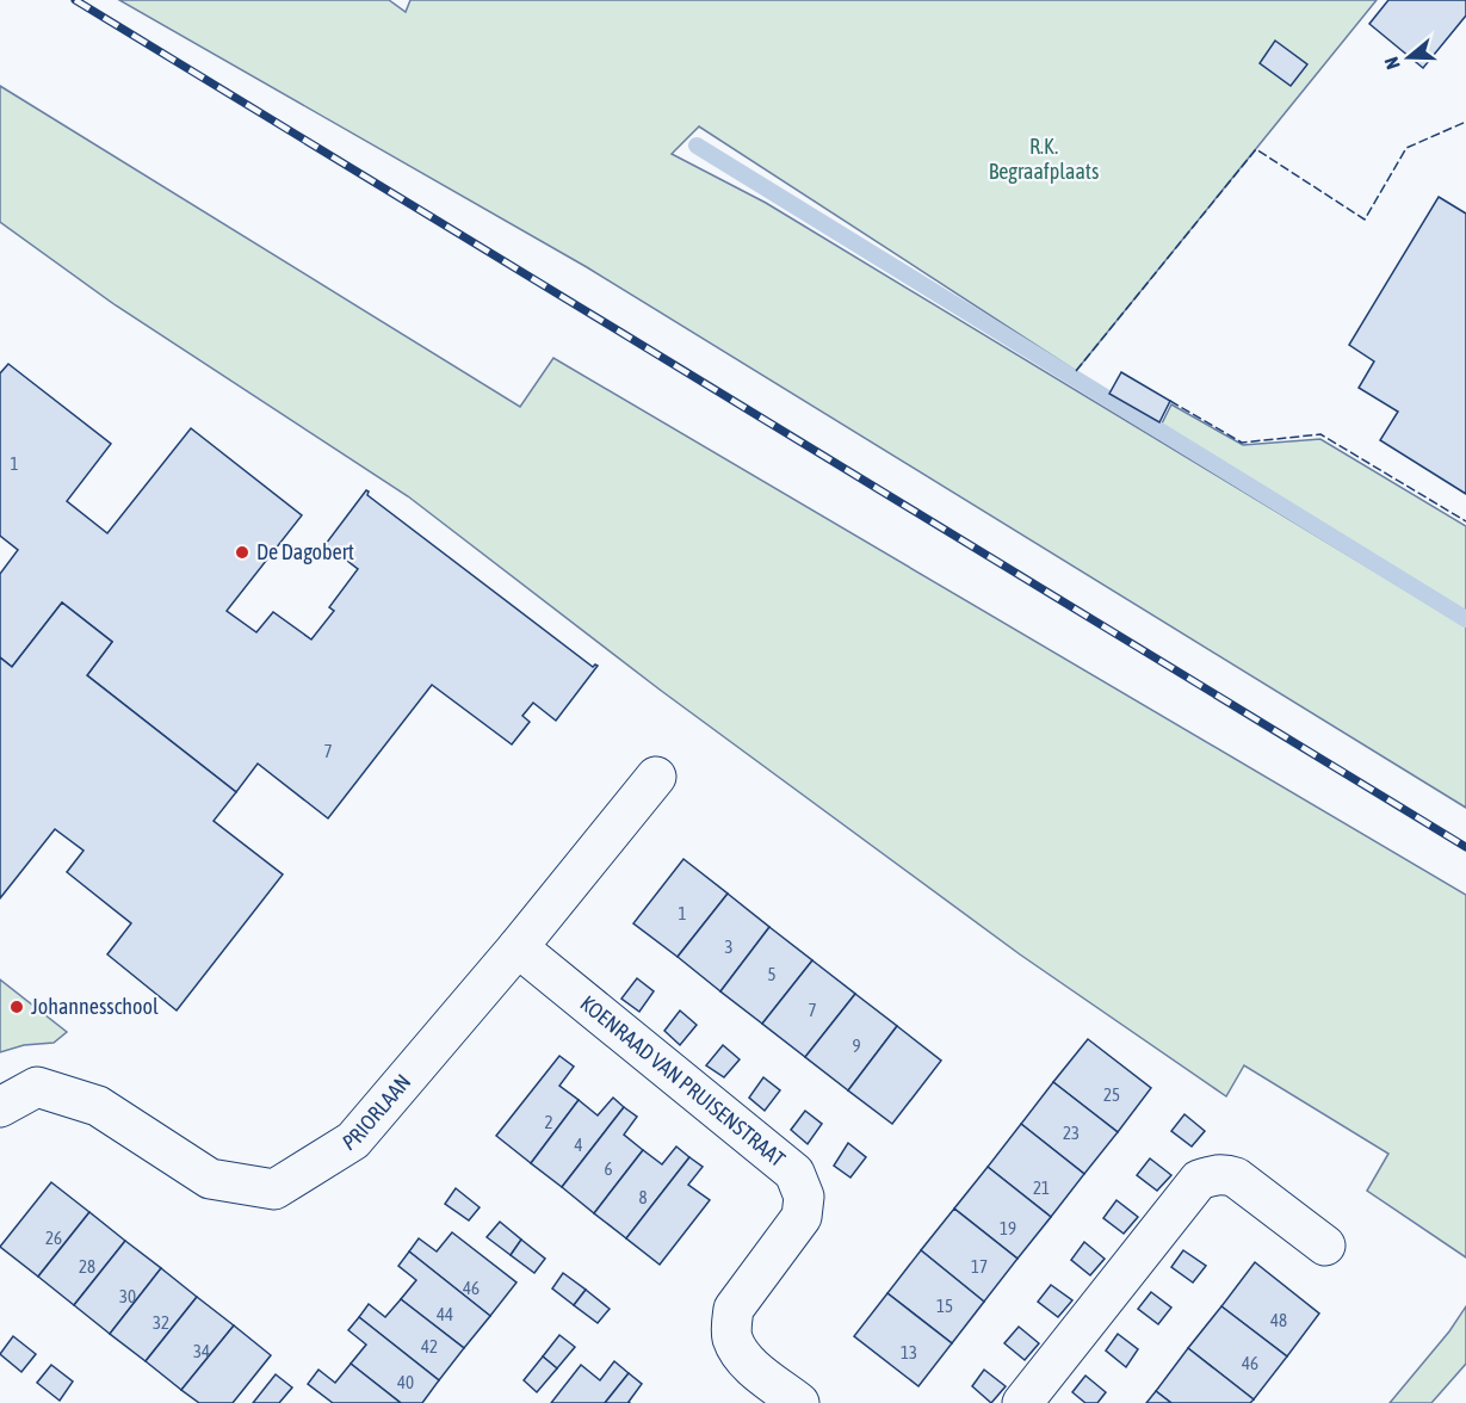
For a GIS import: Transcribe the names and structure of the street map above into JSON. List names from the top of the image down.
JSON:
{
  "streets": {
    "street": ["KOENRAAD VAN PRUISENSTRAAT", "PRIORLAAN"]
  },
  "crossings": [
    ["KOENRAAD VAN PRUISENSTRAAT", "PRIORLAAN"]
  ],
  "parks": ["R.K. Begraafplaats"],
  "places": ["De Dagobert", "Johannesschool"],
  "house_numbers": [
    "1",
    "7",
    "1",
    "3",
    "5",
    "7",
    "9",
    "25",
    "2",
    "23",
    "4",
    "6",
    "21",
    "8",
    "19",
    "26",
    "28",
    "17",
    "46",
    "30",
    "15",
    "44",
    "48",
    "32",
    "42",
    "34",
    "13",
    "46",
    "40"
  ],
  "north": "left"
}
